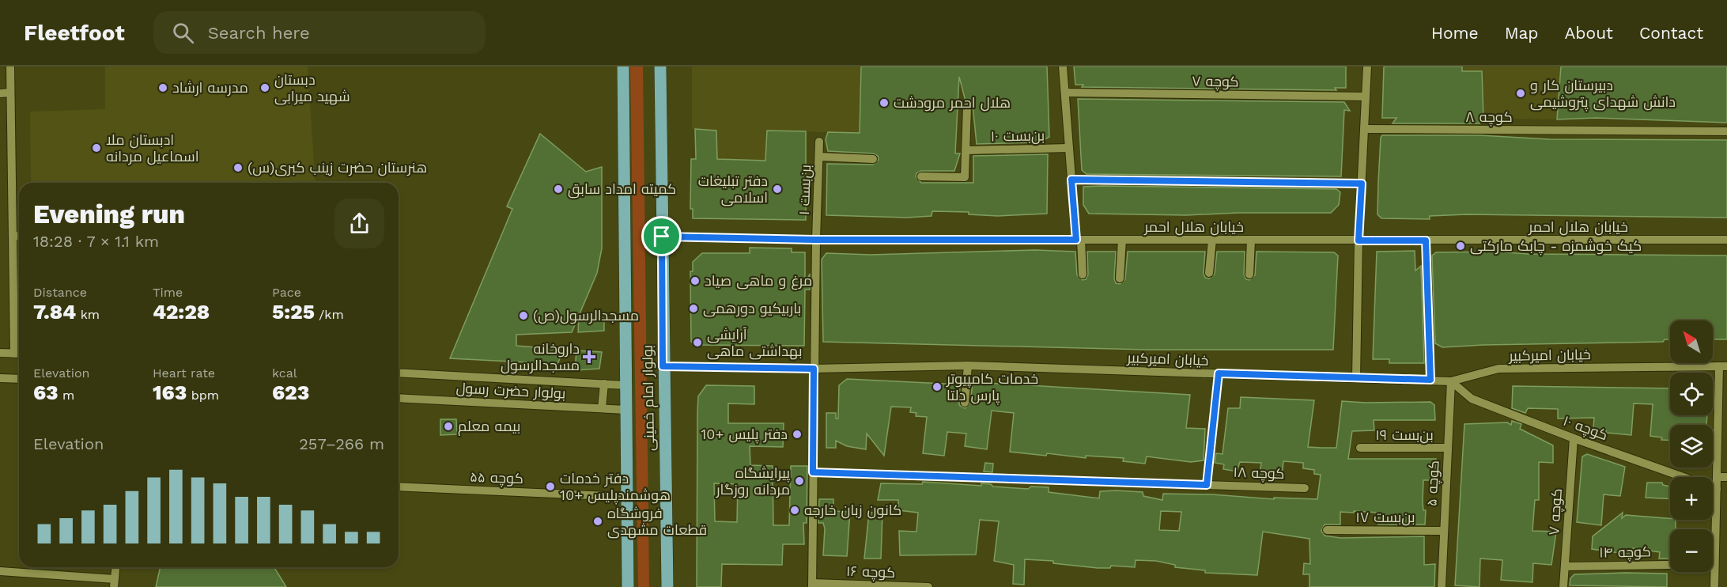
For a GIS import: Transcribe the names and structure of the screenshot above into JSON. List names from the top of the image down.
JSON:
{
  "streets": {
    "main road": ["بولوار امام خمینی"],
    "street": [
      "کوچه ۷",
      "کوچه ۸",
      "بن‌بست ۱۰",
      "بن‌بست ۱",
      "خیابان هلال احمر",
      "خیابان امیرکبیر",
      "بولوار حضرت رسول",
      "کوچه ۱۰",
      "بن‌بست ۱۹",
      "کوچه ۱۸",
      "کوچه ۵۵",
      "کوچه ۵",
      "بن‌بست ۱۷",
      "کوچه ۱۴",
      "کوچه ۱۶"
    ]
  },
  "crossings": [
    ["کوچه ۷", "کوچه ۱۰"],
    ["کوچه ۷", "کوچه ۱۴"],
    ["بن‌بست ۱", "خیابان هلال احمر"],
    ["بن‌بست ۱", "خیابان امیرکبیر"],
    ["بن‌بست ۱", "کوچه ۱۸"],
    ["بن‌بست ۱", "کوچه ۱۶"],
    ["خیابان هلال احمر", "بولوار امام خمینی"],
    ["خیابان امیرکبیر", "بولوار امام خمینی"],
    ["خیابان امیرکبیر", "کوچه ۱۰"],
    ["خیابان امیرکبیر", "کوچه ۵"],
    ["بولوار حضرت رسول", "بولوار امام خمینی"],
    ["بولوار امام خمینی", "کوچه ۵۵"],
    ["کوچه ۱۰", "کوچه ۵"],
    ["بن‌بست ۱۹", "کوچه ۵"],
    ["کوچه ۵", "بن‌بست ۱۷"]
  ],
  "places": {
    "other": [
      "مدرسه ارشاد",
      "دبستان شهید میرابی",
      "دبیرستان کار و دانش شهدای پتروشیمی",
      "هلال احمر مرودشت",
      "ادبستان ملا اسماعیل مردانه",
      "هنرستان حضرت زینب کبری(س)",
      "کمیته امداد سابق",
      "دفتر تبلیغات اسلامی",
      "کیک خوشمزه - چابک مارکتی",
      "مرغ و ماهی صیاد",
      "باربیکیو دورهمی",
      "مسجدالرسول(ص)",
      "آرایشی بهداشتی ماهی",
      "خدمات کامپیوتر پارس دلتا",
      "بیمه معلم",
      "دفتر پلیس +10",
      "پیرایشگاه مردانه روزگار",
      "دفتر خدمات هوشمندپلیس +10",
      "کانون زبان خارجه",
      "فروشگاه قطعات مشهدی"
    ],
    "health": ["داروخانه مسجدالرسول"]
  },
  "north": "top left",
  "page": {
    "header": "Fleetfoot",
    "search": "Search here",
    "nav": [
      "Home",
      "Map",
      "About",
      "Contact"
    ],
    "heading": ["Evening run", "18:28 · 7 × 1.1 km"],
    "stats": [
      ["Distance", "7.84 km"],
      ["Time", "42:28"],
      ["Pace", "5:25 /km"],
      ["Elevation", "63 m"],
      ["Heart rate", "163 bpm"],
      ["kcal", "623"]
    ],
    "map_buttons": ["+", "−"],
    "chart": ["Elevation", "257–266 m"]
  }
}
